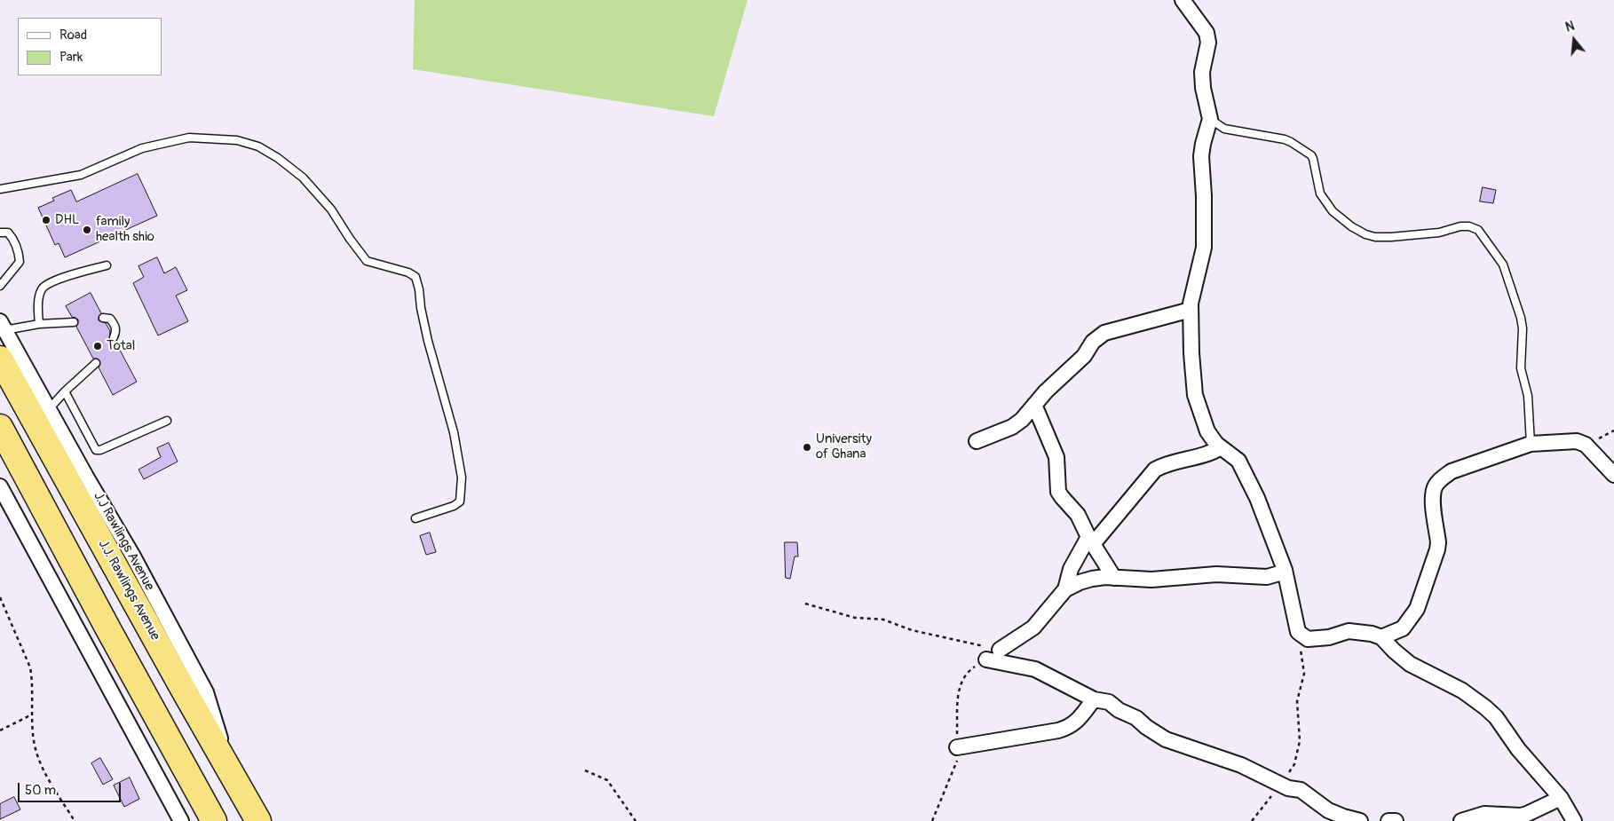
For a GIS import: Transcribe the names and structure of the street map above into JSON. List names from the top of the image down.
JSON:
{
  "streets": {
    "highway": ["J.J. Rawlings Avenue"],
    "street": ["J.J Rawlings Avenue"]
  },
  "crossings": [
    ["J.J Rawlings Avenue", "J.J. Rawlings Avenue"]
  ],
  "places": [
    "DHL",
    "family health shio",
    "Total",
    "University of Ghana"
  ],
  "legend": ["Road", "Park"],
  "scale_bar": "50 m",
  "north": "top"
}
